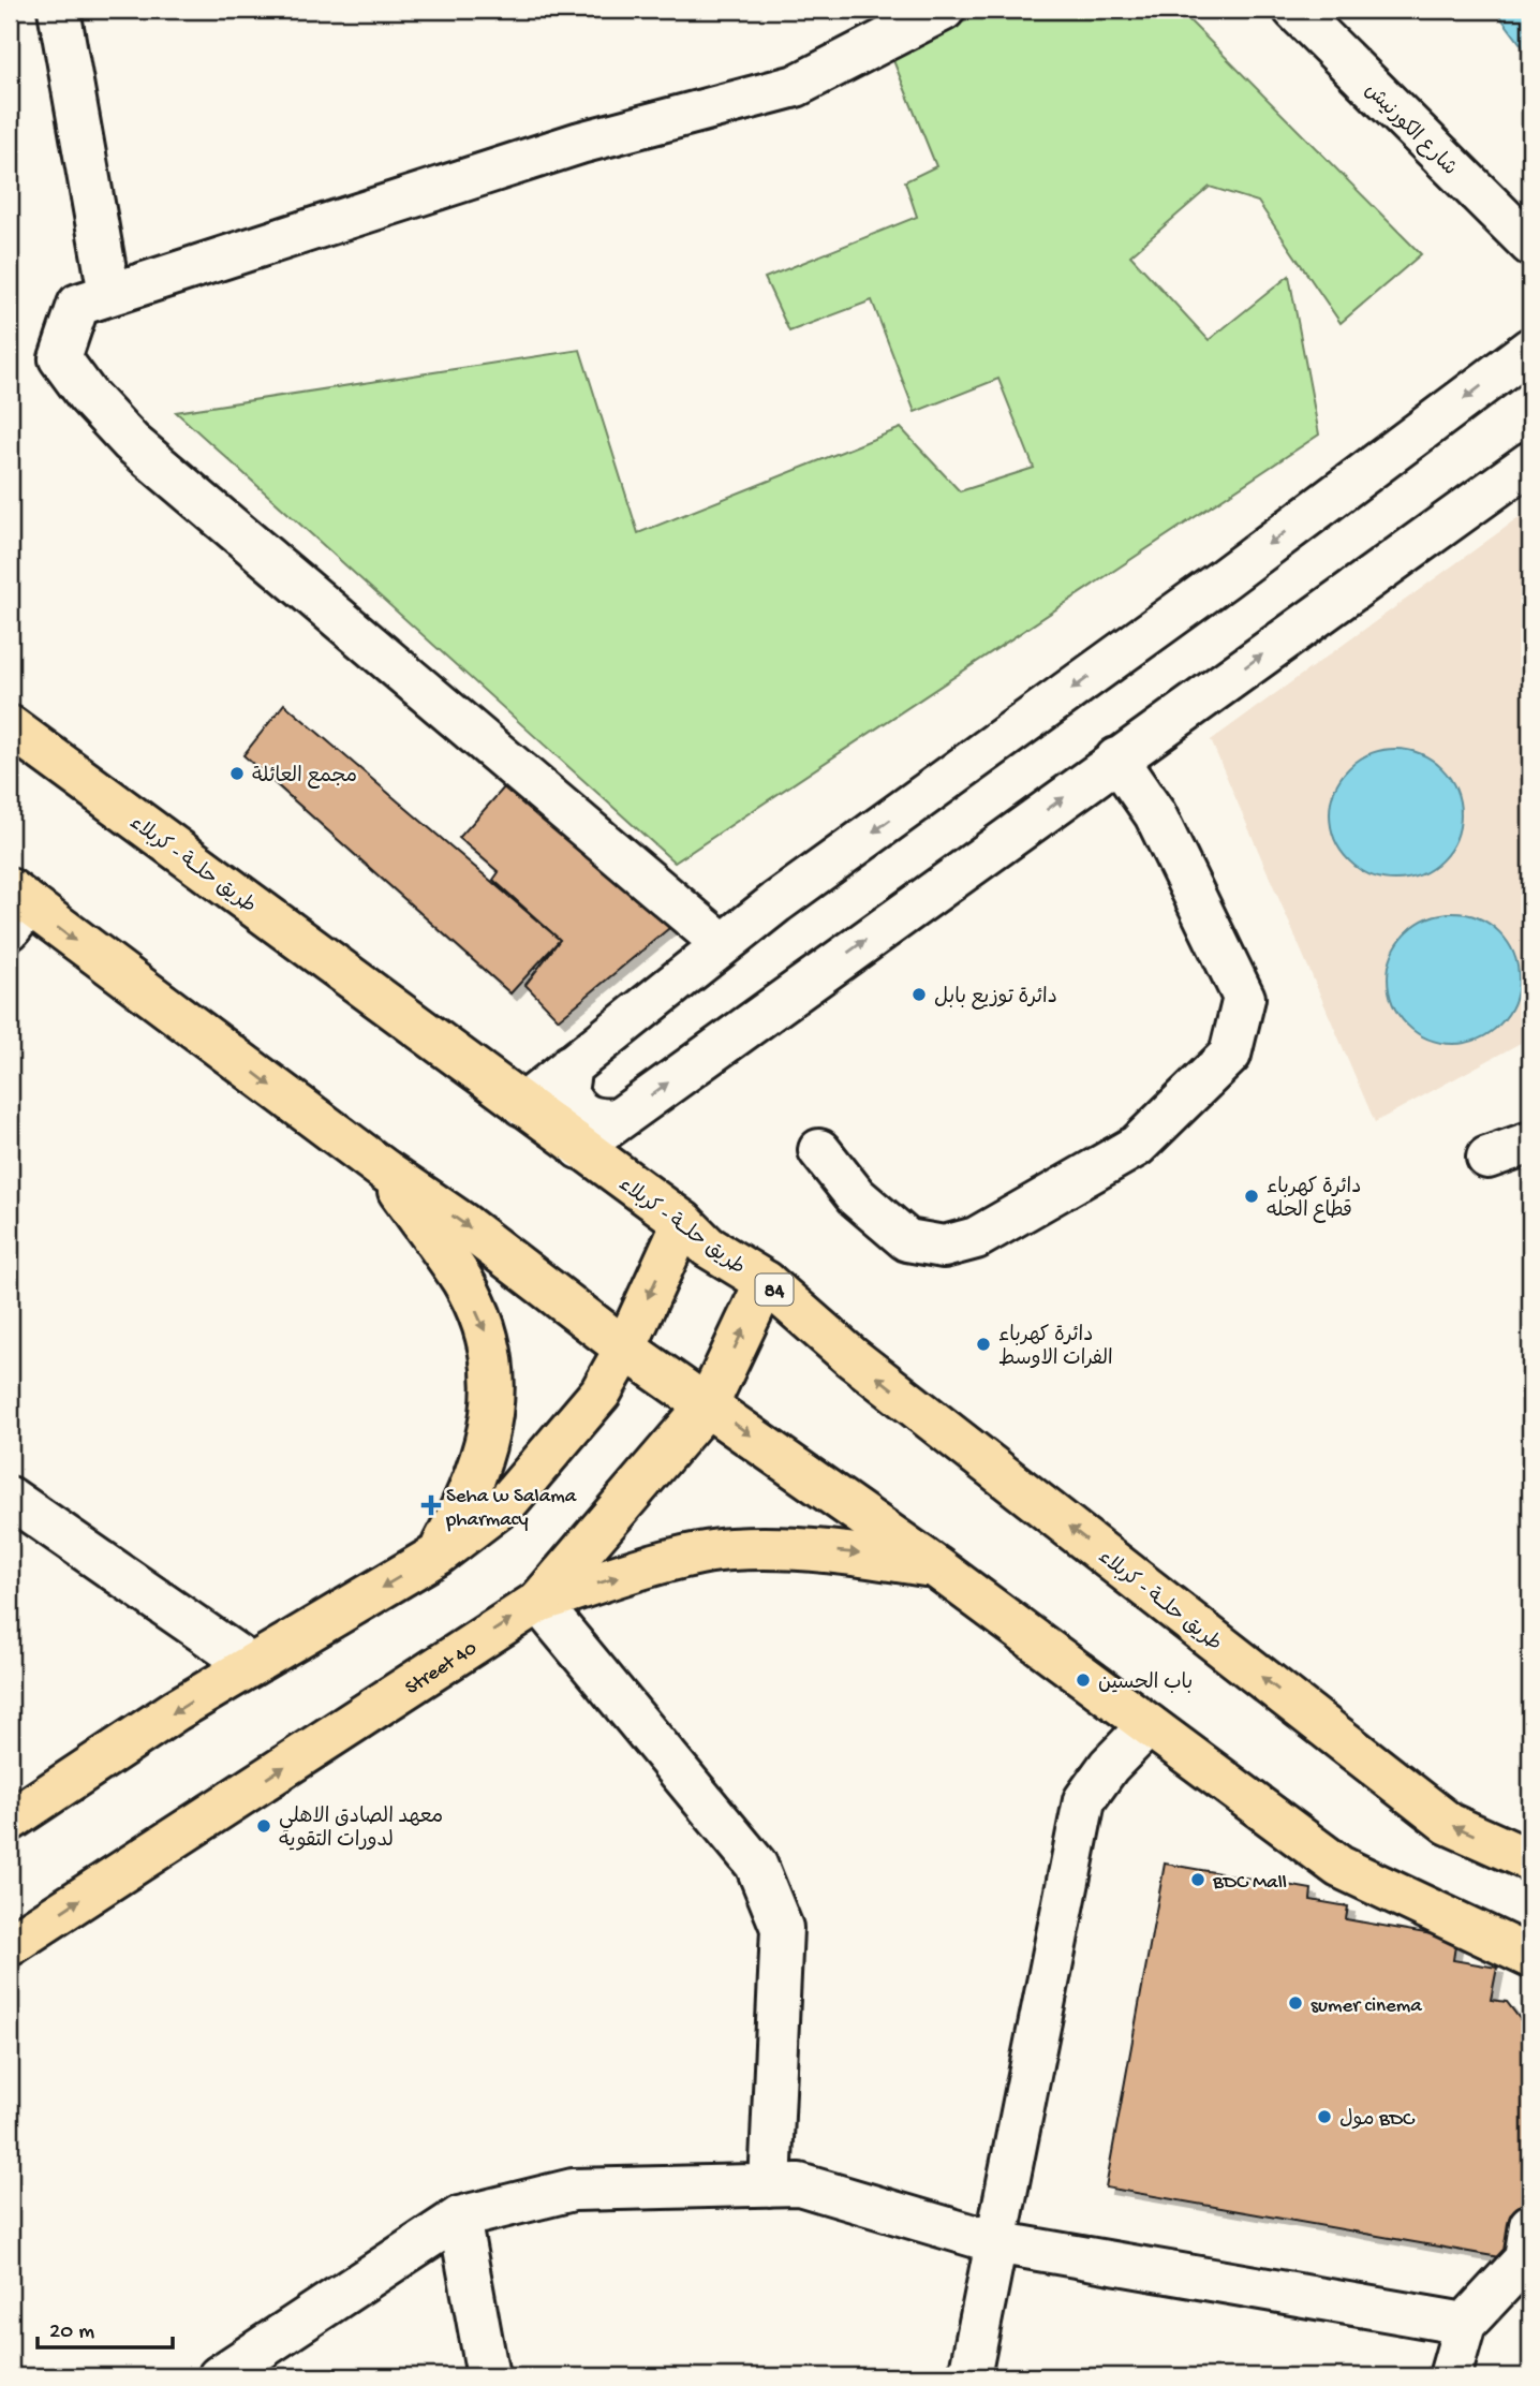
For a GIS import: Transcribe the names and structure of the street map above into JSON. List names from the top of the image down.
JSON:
{
  "streets": {
    "main road": ["طريق حلــة - كربلاء", "84", "Street 40"],
    "street": ["شارع الكورنيش"]
  },
  "crossings": [
    ["طريق حلــة - كربلاء", "Street 40"]
  ],
  "places": {
    "other": [
      "مجمع العائلة",
      "دائرة توزيع بابل",
      "دائرة كهرباء قطاع الحله",
      "دائرة كهرباء الفرات الاوسط",
      "باب الحسين",
      "معهد الصادق الاهلي لدورات التقويه",
      "BDC Mall",
      "sumer cinema",
      "مول BDC"
    ],
    "health": ["Seha w Salama pharmacy"]
  },
  "scale_bar": "20 m"
}
